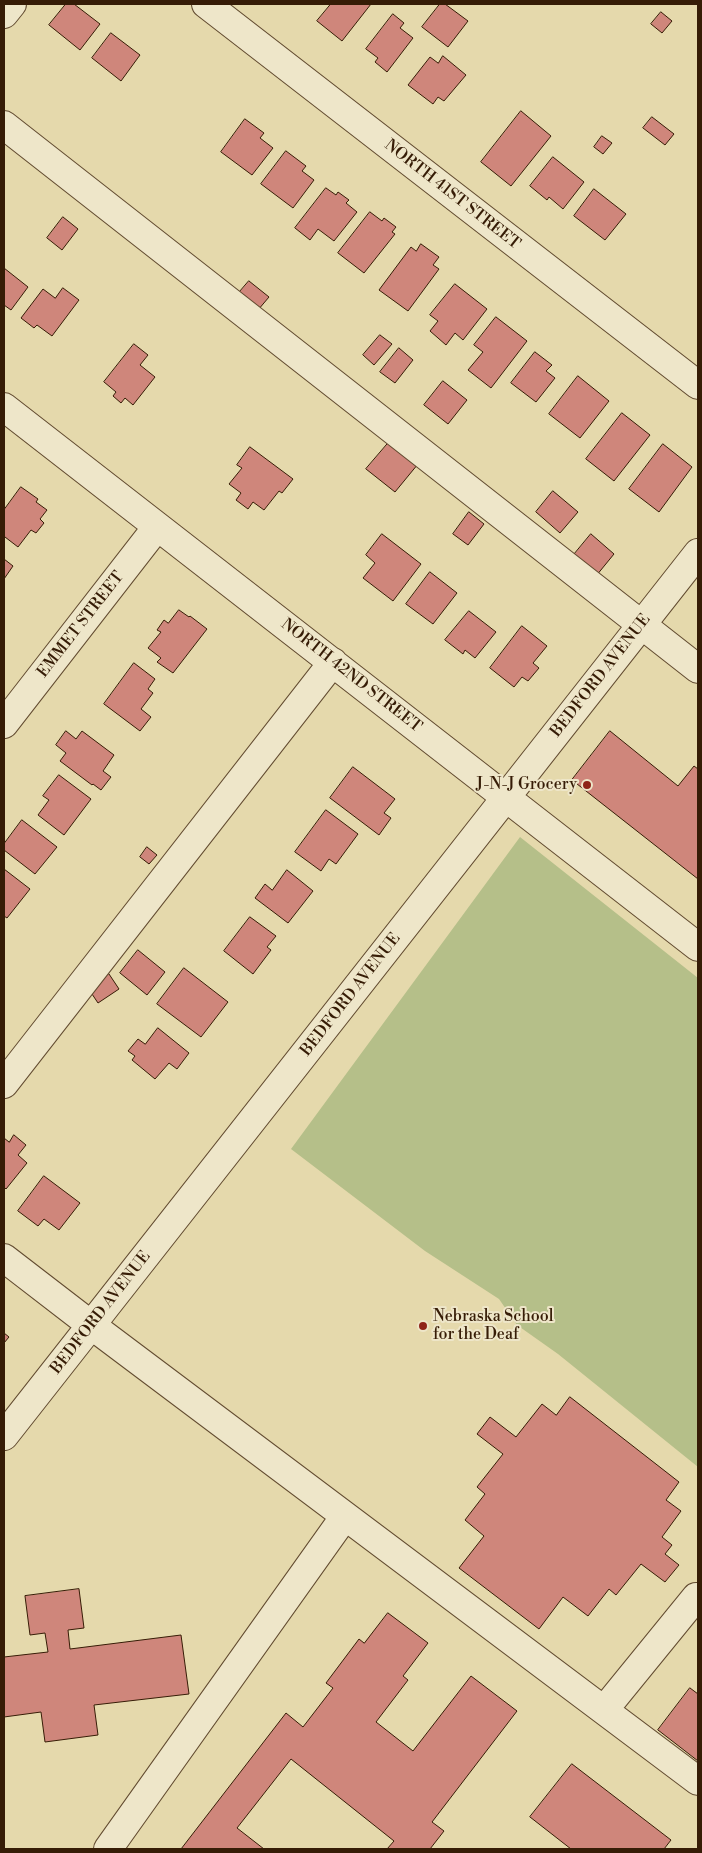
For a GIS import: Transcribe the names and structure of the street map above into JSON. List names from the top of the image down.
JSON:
{
  "streets": {
    "street": [
      "NORTH 41ST STREET",
      "EMMET STREET",
      "NORTH 42ND STREET",
      "BEDFORD AVENUE"
    ]
  },
  "crossings": [
    ["EMMET STREET", "NORTH 42ND STREET"],
    ["NORTH 42ND STREET", "BEDFORD AVENUE"]
  ],
  "places": ["J-N-J Grocery", "Nebraska School for the Deaf"]
}
